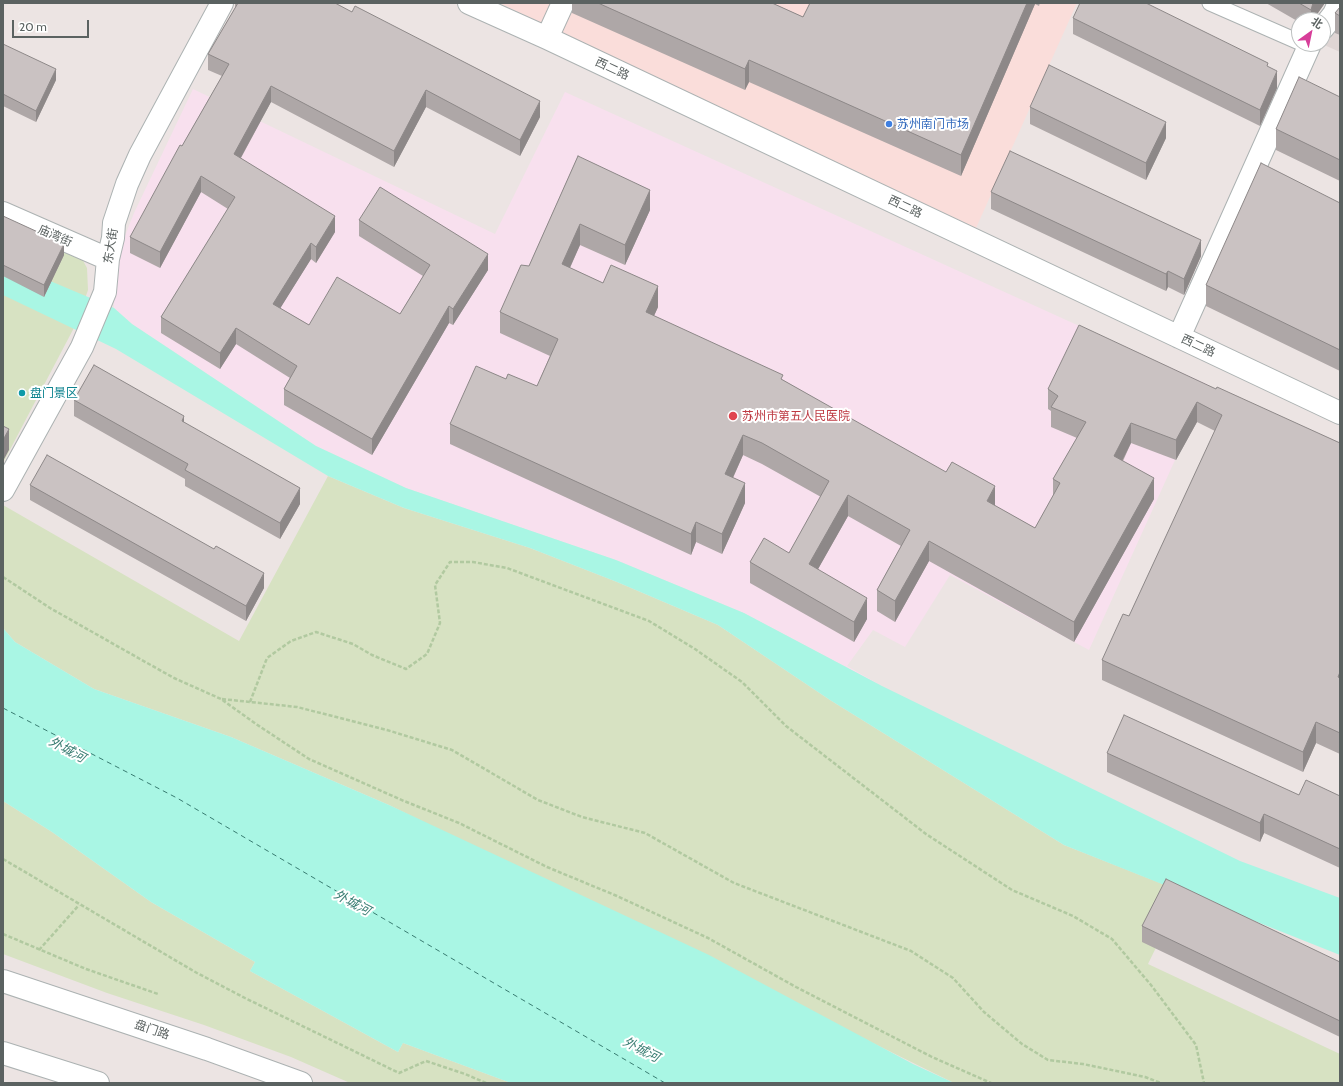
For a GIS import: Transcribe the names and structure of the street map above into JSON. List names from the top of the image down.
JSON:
{
  "streets": {
    "street": [
      "西二路",
      "庙湾街",
      "东大街",
      "盘门路"
    ]
  },
  "crossings": [
    ["庙湾街", "东大街"]
  ],
  "water": ["外城河"],
  "places": ["苏州南门市场", "盘门景区", "苏州市第五人民医院"],
  "scale_bar": "20 m",
  "north": "top right"
}
